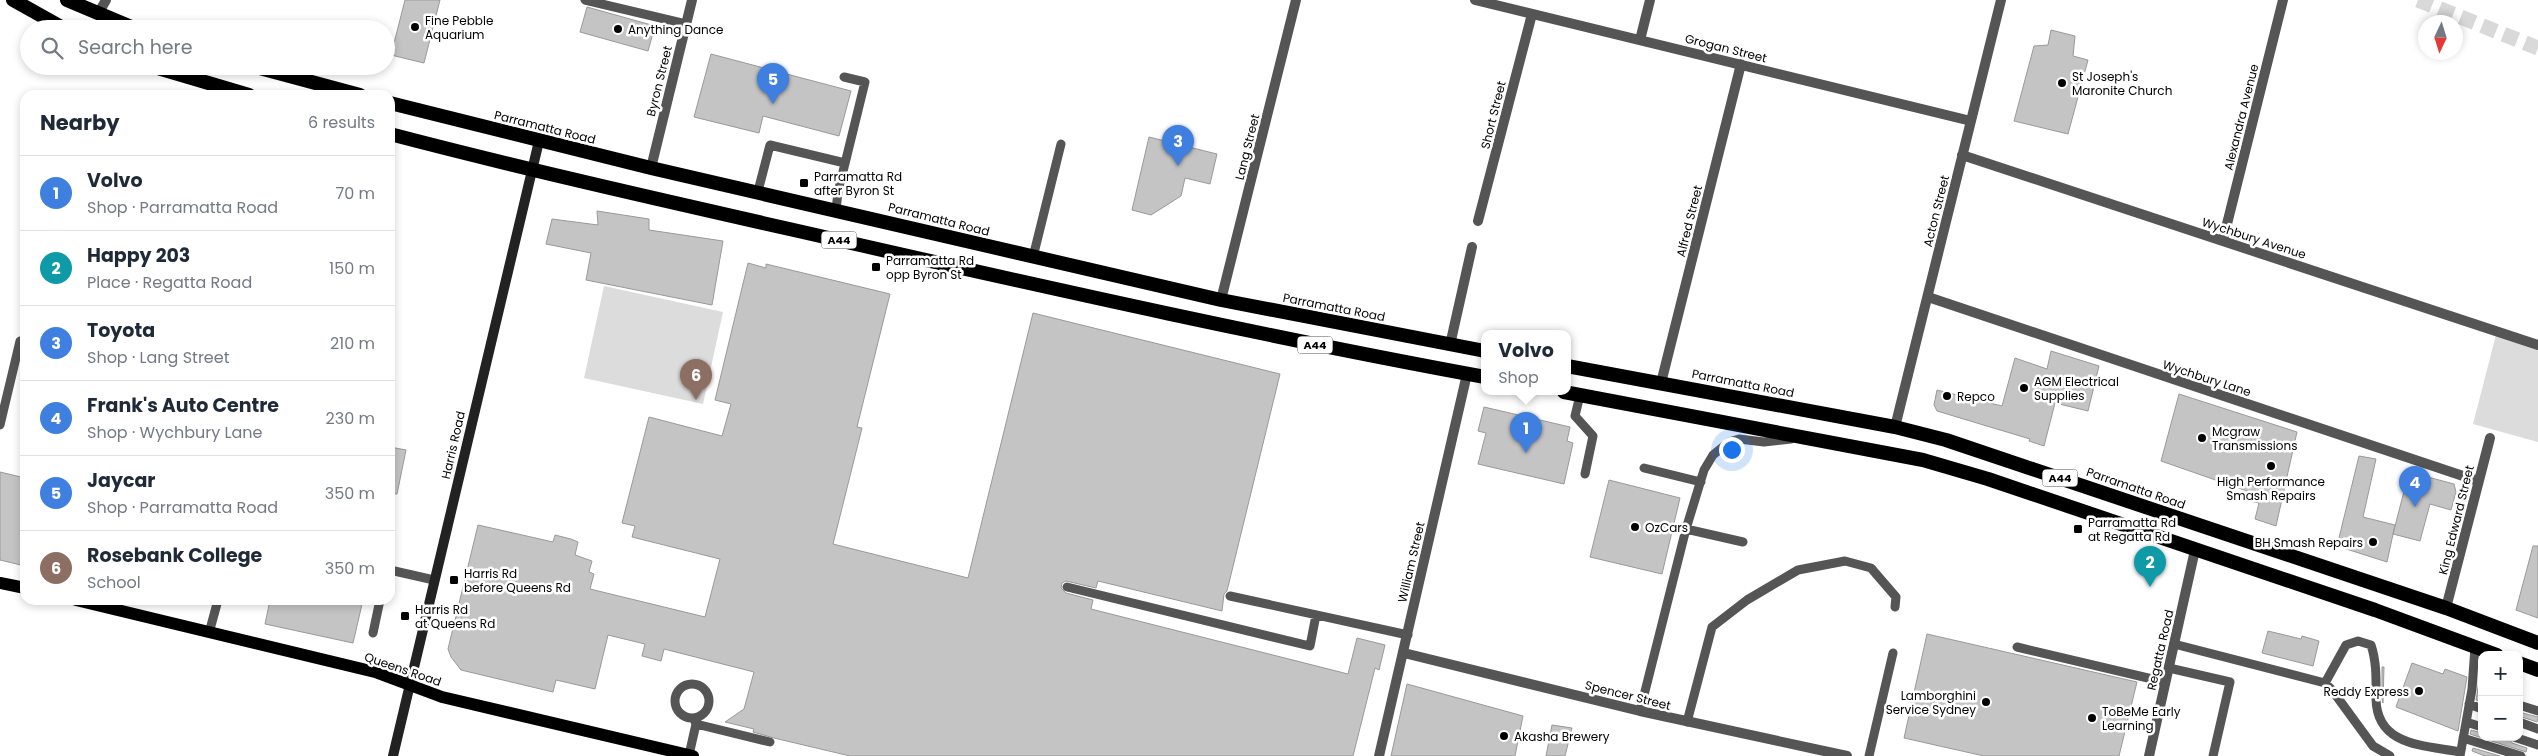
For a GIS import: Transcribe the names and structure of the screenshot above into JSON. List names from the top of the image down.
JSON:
{
  "streets": {
    "highway": ["Parramatta Road", "A44"],
    "main road": ["Harris Road", "Queens Road"],
    "street": [
      "Grogan Street",
      "Byron Street",
      "Short Street",
      "Alexandra Avenue",
      "Lang Street",
      "Acton Street",
      "Alfred Street",
      "Wychbury Avenue",
      "Wychbury Lane",
      "King Edward Street",
      "William Street",
      "Regatta Road",
      "Spencer Street"
    ]
  },
  "crossings": [
    ["Grogan Street", "Short Street"],
    ["Grogan Street", "Acton Street"],
    ["Grogan Street", "Alfred Street"],
    ["Byron Street", "Parramatta Road"],
    ["Alexandra Avenue", "Wychbury Avenue"],
    ["Parramatta Road", "Lang Street"],
    ["Parramatta Road", "Acton Street"],
    ["Parramatta Road", "Alfred Street"],
    ["Parramatta Road", "Harris Road"],
    ["Parramatta Road", "King Edward Street"],
    ["Acton Street", "Wychbury Avenue"],
    ["Acton Street", "Wychbury Lane"],
    ["A44", "Harris Road"],
    ["A44", "William Street"],
    ["A44", "Regatta Road"],
    ["Wychbury Lane", "King Edward Street"],
    ["Harris Road", "Queens Road"],
    ["William Street", "Spencer Street"]
  ],
  "places": {
    "other": [
      "Fine Pebble Aquarium",
      "Anything Dance",
      "St Joseph's Maronite Church",
      "AGM Electrical Supplies",
      "Repco",
      "Mcgraw Transmissions",
      "High Performance Smash Repairs",
      "OzCars",
      "BH Smash Repairs",
      "Reddy Express",
      "Lamborghini Service Sydney",
      "ToBeMe Early Learning",
      "Akasha Brewery"
    ],
    "transit": [
      "Parramatta Rd after Byron St",
      "Parramatta Rd opp Byron St",
      "Parramatta Rd at Regatta Rd",
      "Harris Rd before Queens Rd",
      "Harris Rd at Queens Rd"
    ]
  },
  "north": "bottom",
  "page": {
    "search": "Search here",
    "pins": [
      "5",
      "3",
      "6",
      "1",
      "4",
      "2"
    ],
    "heading": ["Nearby", "6 results"],
    "list": [
      {
        "mark": "1",
        "name": "Volvo",
        "note": "Shop · Parramatta Road",
        "value": "70 m"
      },
      {
        "mark": "2",
        "name": "Happy 203",
        "note": "Place · Regatta Road",
        "value": "150 m"
      },
      {
        "mark": "3",
        "name": "Toyota",
        "note": "Shop · Lang Street",
        "value": "210 m"
      },
      {
        "mark": "4",
        "name": "Frank's Auto Centre",
        "note": "Shop · Wychbury Lane",
        "value": "230 m"
      },
      {
        "mark": "5",
        "name": "Jaycar",
        "note": "Shop · Parramatta Road",
        "value": "350 m"
      },
      {
        "mark": "6",
        "name": "Rosebank College",
        "note": "School",
        "value": "350 m"
      }
    ],
    "popup": ["Volvo", "Shop"],
    "map_buttons": ["+", "−"]
  }
}
